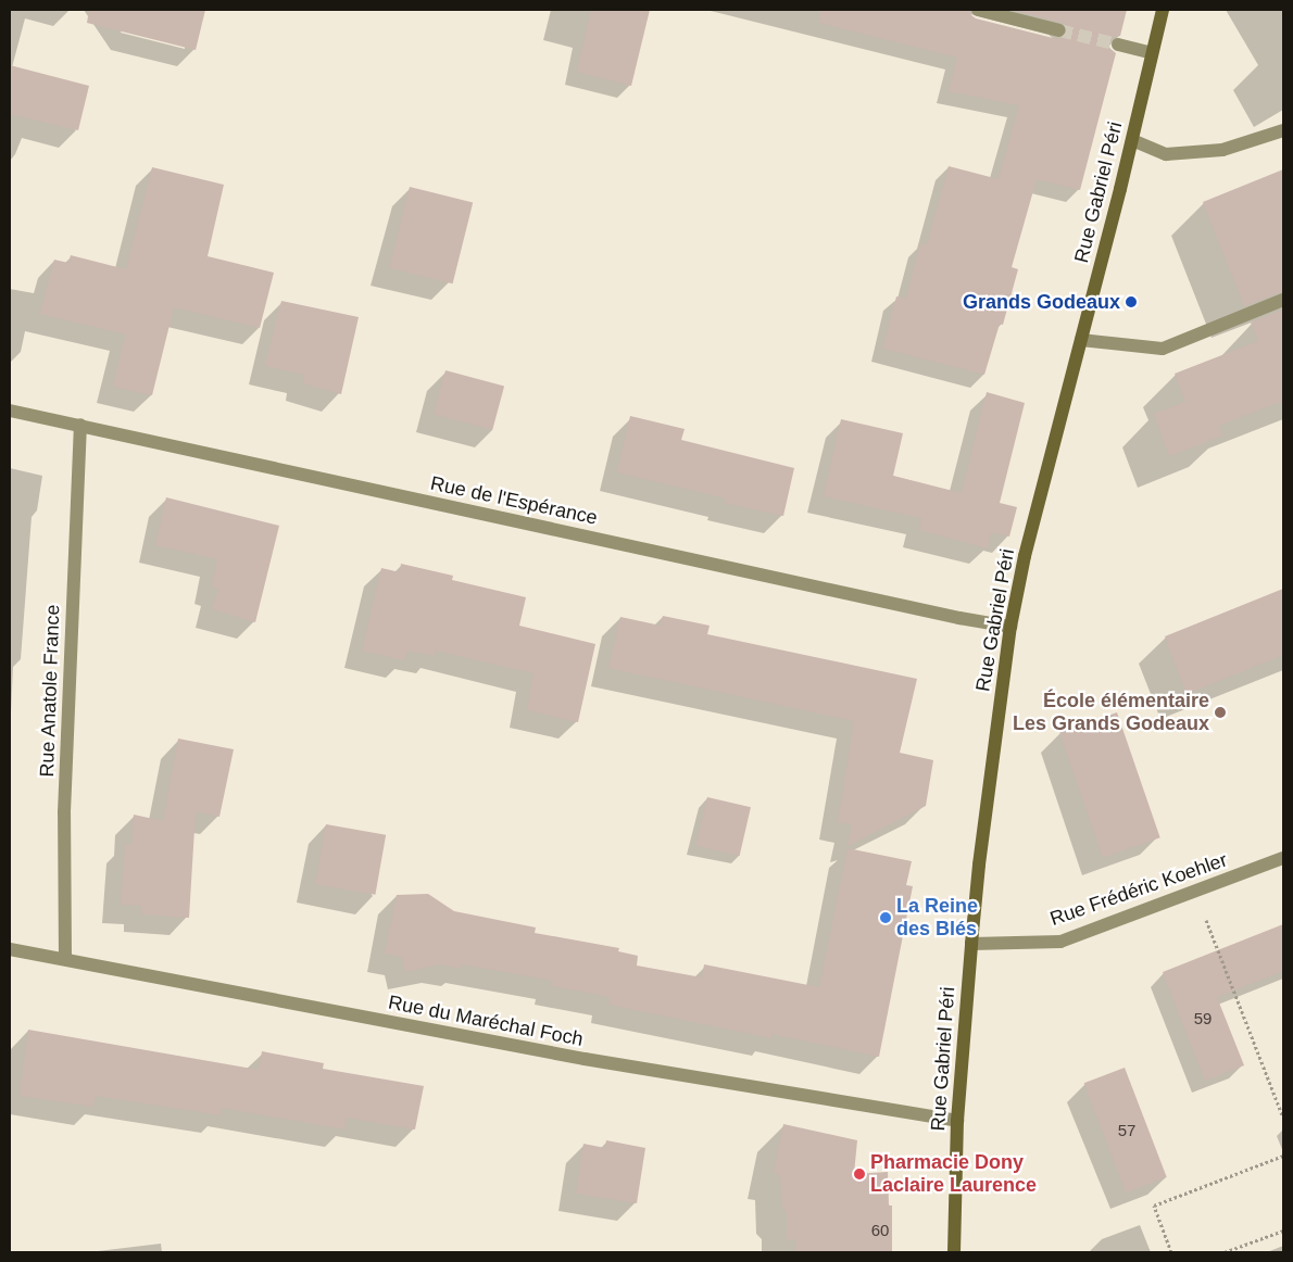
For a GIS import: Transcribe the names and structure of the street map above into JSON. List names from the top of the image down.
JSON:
{
  "streets": {
    "street": [
      "Rue Gabriel Péri",
      "Rue de l'Espérance",
      "Rue Anatole France",
      "Rue Frédéric Koehler",
      "Rue du Maréchal Foch"
    ]
  },
  "crossings": [
    ["Rue Gabriel Péri", "Rue de l'Espérance"],
    ["Rue Gabriel Péri", "Rue Frédéric Koehler"],
    ["Rue Gabriel Péri", "Rue du Maréchal Foch"],
    ["Rue de l'Espérance", "Rue Anatole France"],
    ["Rue Anatole France", "Rue du Maréchal Foch"]
  ],
  "places": [
    "Grands Godeaux",
    "École élémentaire Les Grands Godeaux",
    "La Reine des Blés",
    "Pharmacie Dony Laclaire Laurence"
  ],
  "house_numbers": ["59", "57", "60"]
}
